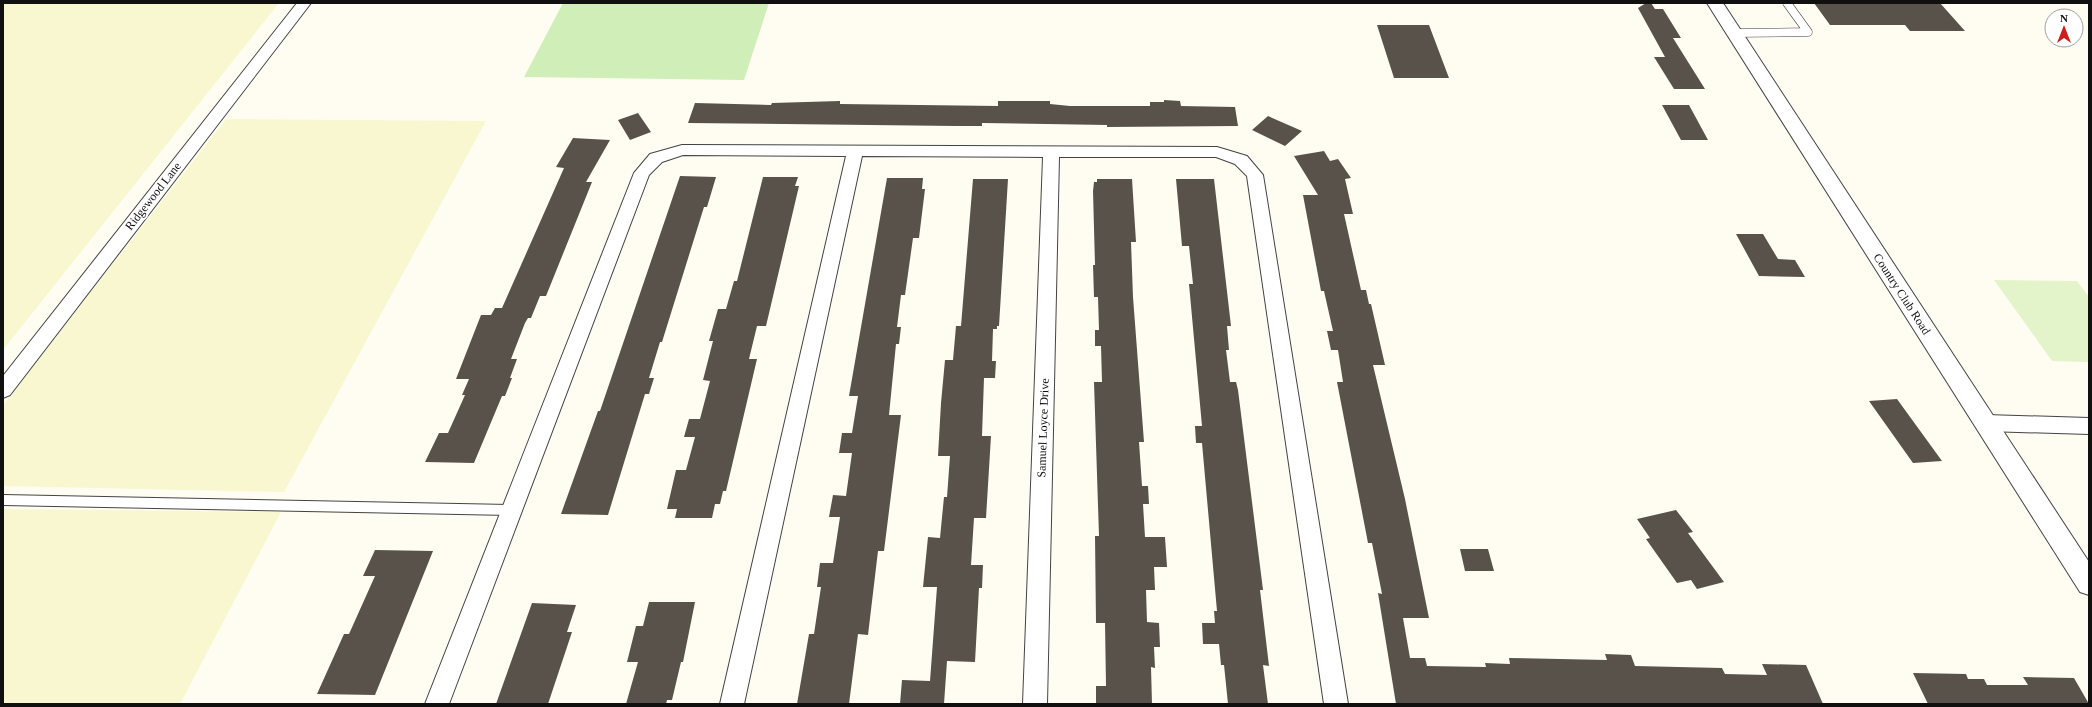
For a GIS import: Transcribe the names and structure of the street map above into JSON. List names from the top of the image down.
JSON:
{
  "streets": {
    "street": ["Ridgewood Lane", "Country Club Road", "Samuel Loyce Drive"]
  },
  "north": "top"
}
